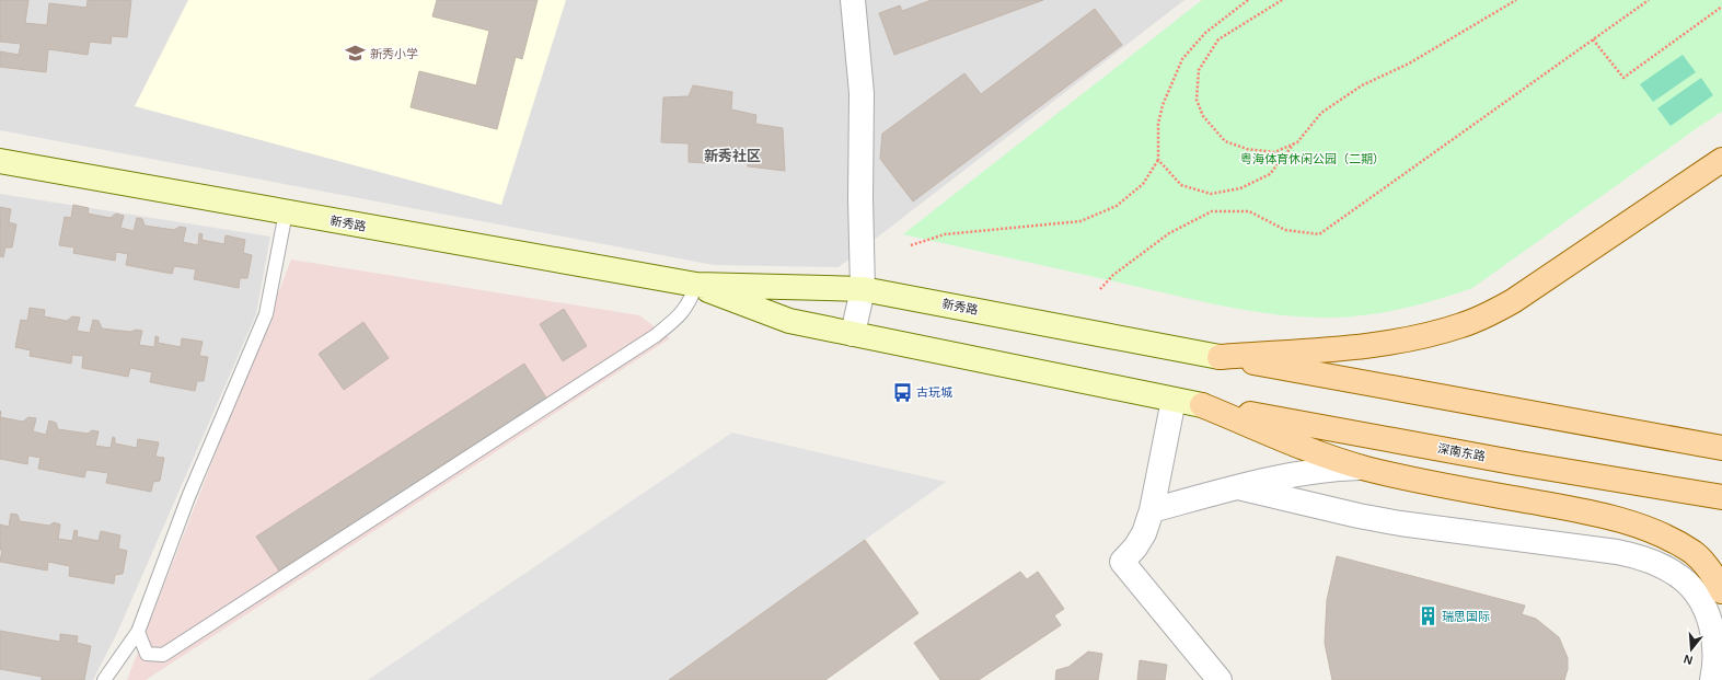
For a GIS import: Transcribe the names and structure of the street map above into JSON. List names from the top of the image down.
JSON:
{
  "streets": {
    "main road": ["新秀路", "深南东路"]
  },
  "crossings": [
    ["新秀路", "深南东路"]
  ],
  "districts": ["新秀社区"],
  "parks": ["粤海体育休闲公园（二期）"],
  "places": {
    "school or university": ["新秀小学"],
    "bus stop": ["古玩城"],
    "building": ["瑞思国际"]
  },
  "north": "bottom"
}
